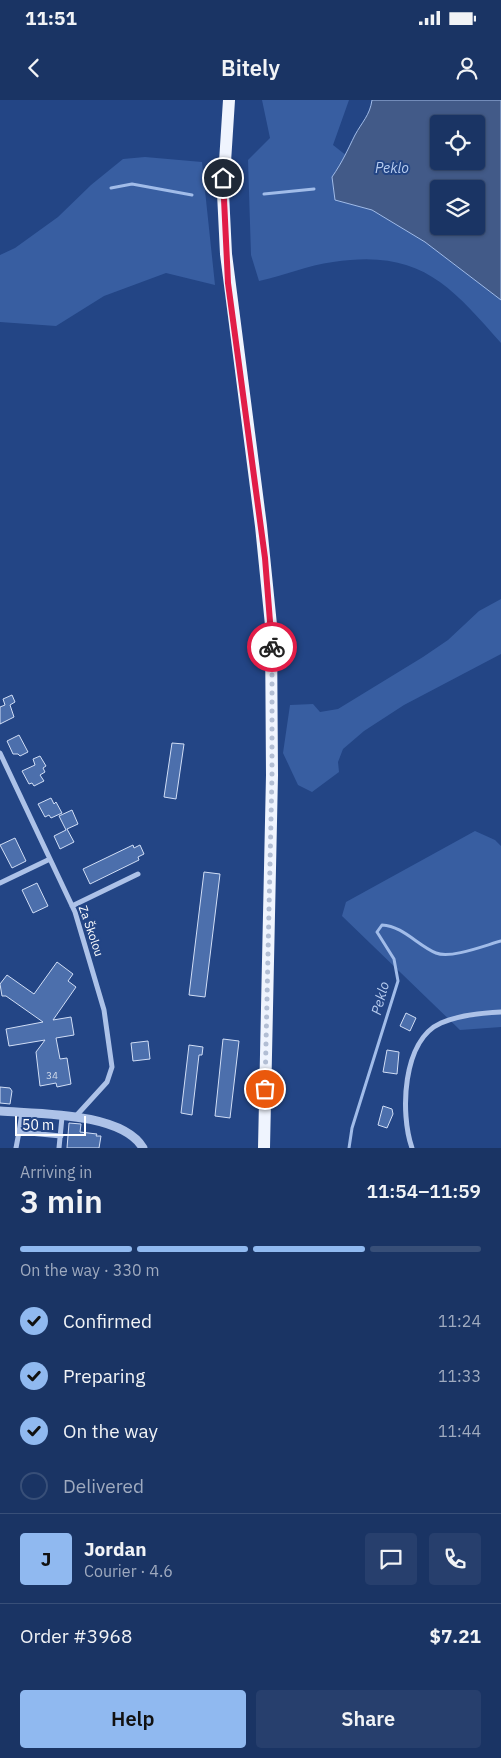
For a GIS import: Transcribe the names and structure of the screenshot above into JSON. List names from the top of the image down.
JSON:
{
  "streets": {
    "street": ["Za Školou"]
  },
  "water": ["Peklo"],
  "house_numbers": ["34"],
  "scale_bar": "50 m",
  "page": {
    "status": "11:51",
    "header": "Bitely",
    "scale": "50 m",
    "heading": ["3 min", "Arriving in", "11:54–11:59"],
    "panel": [
      "Jordan",
      "Courier · 4.6",
      "Order #3968",
      "$7.21"
    ],
    "bar": "On the way · 330 m",
    "list": [
      ["Confirmed", "11:24"],
      ["Preparing", "11:33"],
      ["On the way", "11:44"],
      "Delivered"
    ],
    "round": "J",
    "buttons": ["Help", "Share"]
  }
}
